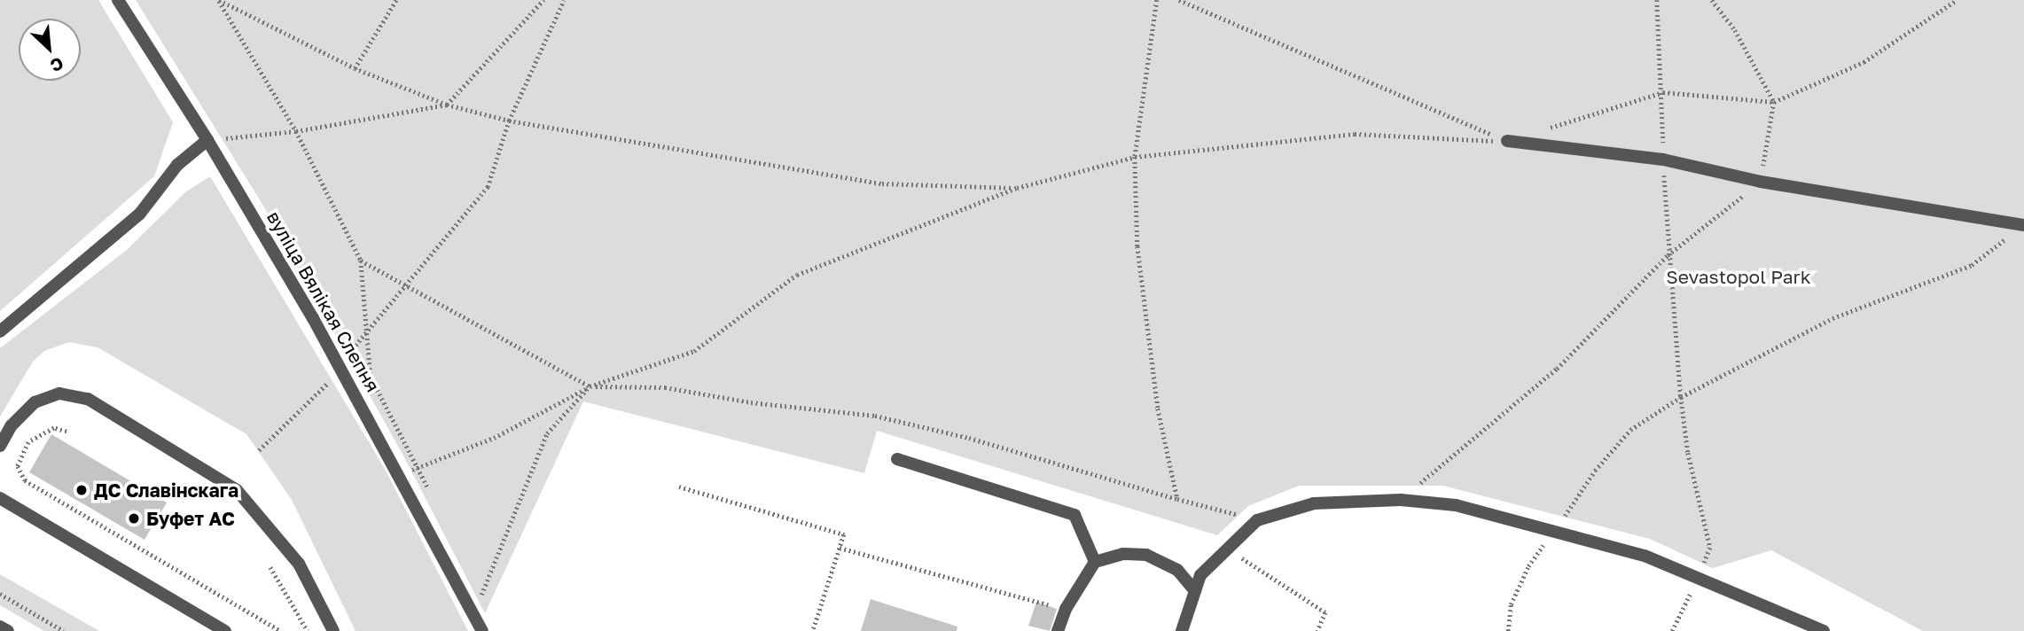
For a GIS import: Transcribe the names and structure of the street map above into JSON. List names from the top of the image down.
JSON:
{
  "streets": {
    "street": ["вуліца Вялікая Слепня"]
  },
  "parks": ["Sevastopol Park"],
  "places": ["ДС Славінскага", "Буфет АС"],
  "north": "bottom right"
}
